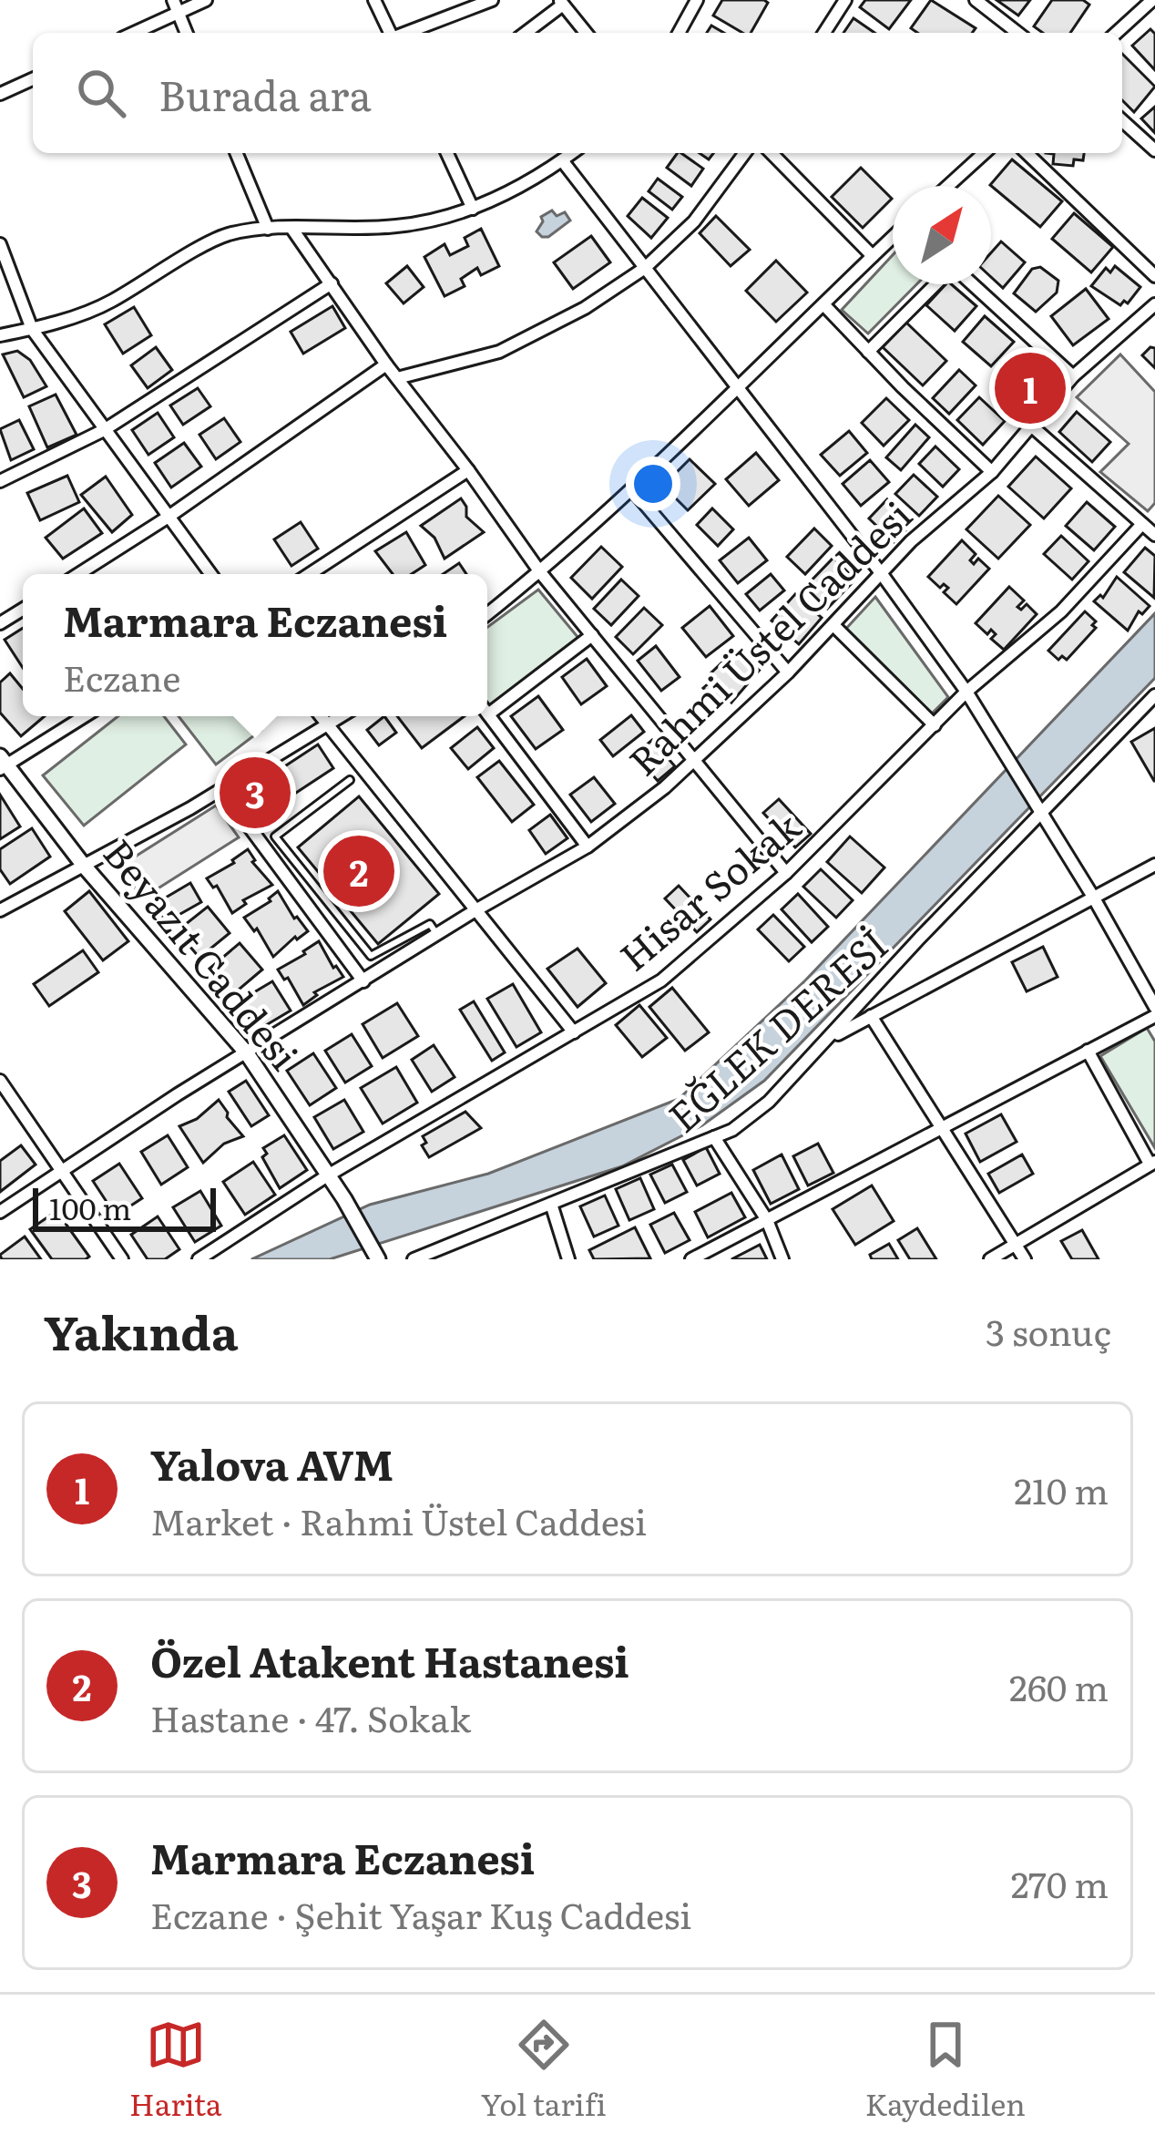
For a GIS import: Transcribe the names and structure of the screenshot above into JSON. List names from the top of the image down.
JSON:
{
  "streets": {
    "street": ["Rahmi Üstel Caddesi", "Hisar Sokak", "Beyazıt Caddesi"]
  },
  "crossings": [
    ["Rahmi Üstel Caddesi", "Beyazıt Caddesi"],
    ["Hisar Sokak", "Beyazıt Caddesi"]
  ],
  "water": ["EĞLEK DERESİ"],
  "scale_bar": "100 m",
  "north": "top right",
  "page": {
    "search": "Burada ara",
    "pins": ["1", "3", "2"],
    "popup": ["Marmara Eczanesi", "Eczane"],
    "scale": "100 m",
    "heading": ["Yakında", "3 sonuç"],
    "list": [
      {
        "mark": "1",
        "name": "Yalova AVM",
        "note": "Market · Rahmi Üstel Caddesi",
        "value": "210 m"
      },
      {
        "mark": "2",
        "name": "Özel Atakent Hastanesi",
        "note": "Hastane · 47. Sokak",
        "value": "260 m"
      },
      {
        "mark": "3",
        "name": "Marmara Eczanesi",
        "note": "Eczane · Şehit Yaşar Kuş Caddesi",
        "value": "270 m"
      }
    ],
    "nav": ["Harita", "Yol tarifi", "Kaydedilen"]
  }
}
